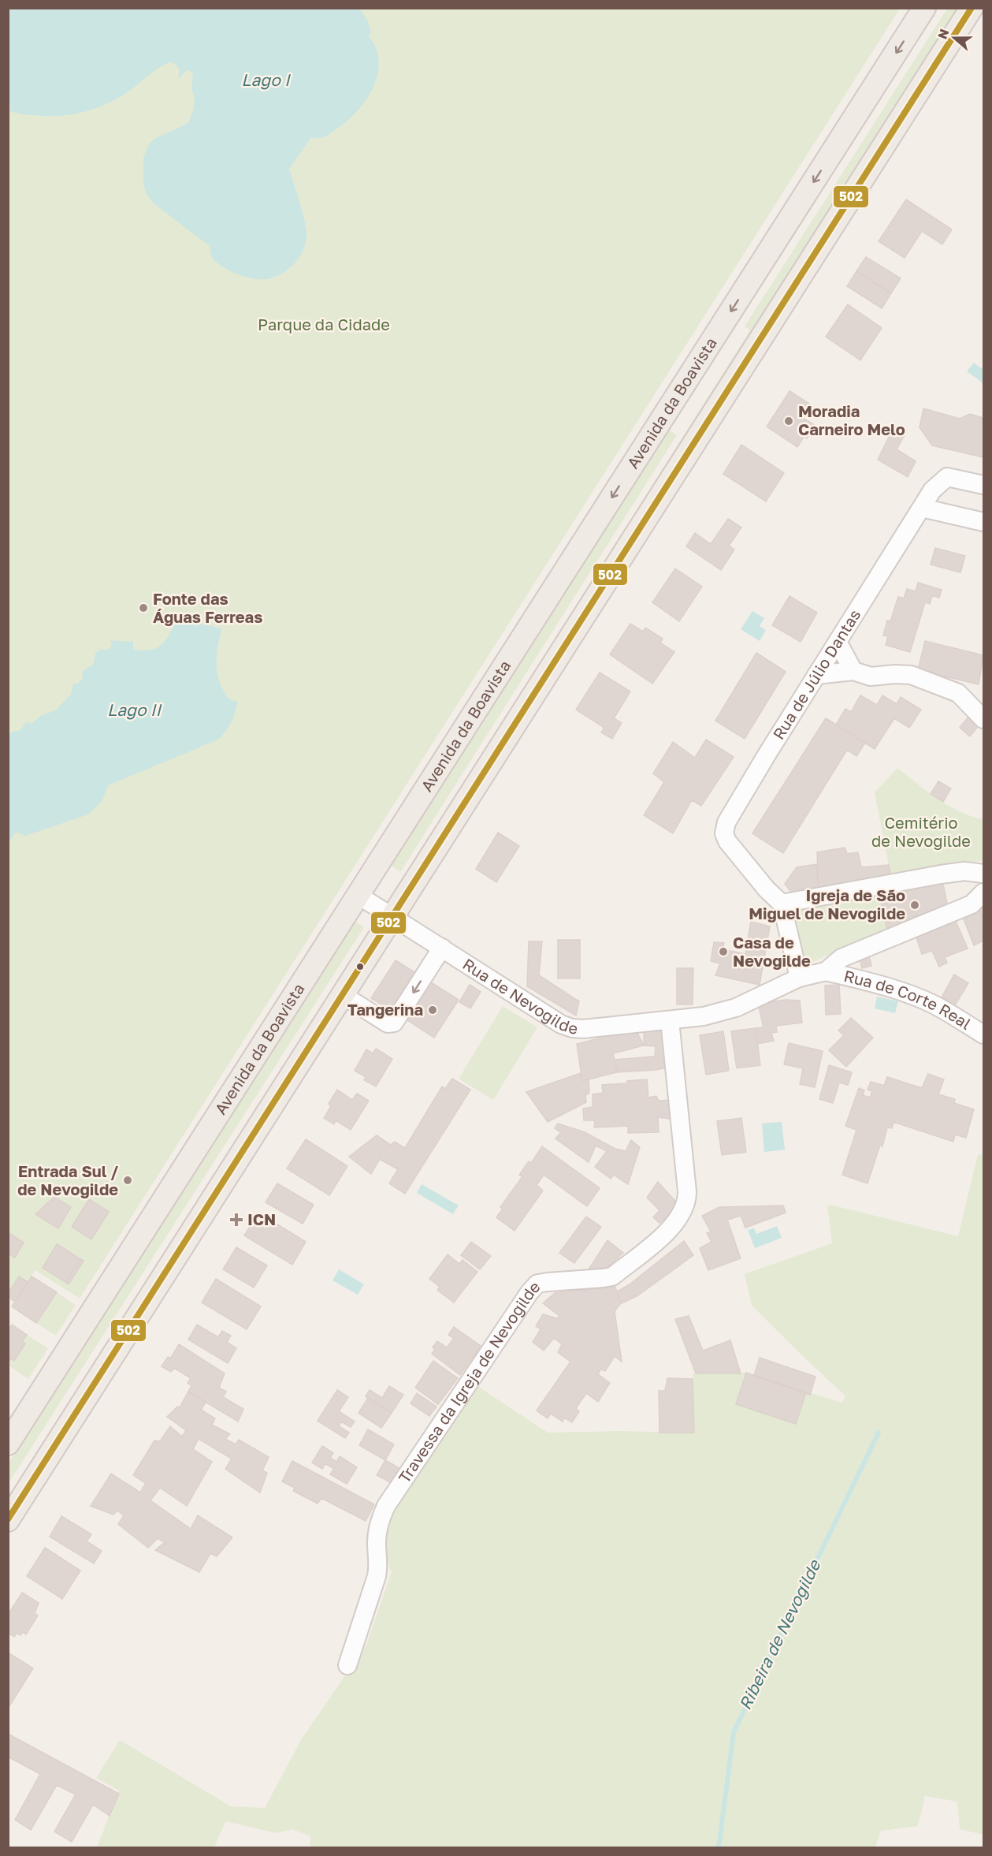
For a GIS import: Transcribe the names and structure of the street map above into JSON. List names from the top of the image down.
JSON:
{
  "streets": {
    "main road": ["Avenida da Boavista"],
    "street": [
      "Rua de Júlio Dantas",
      "Rua de Nevogilde",
      "Rua de Corte Real",
      "Travessa da Igreja de Nevogilde"
    ]
  },
  "crossings": [
    ["Avenida da Boavista", "Rua de Nevogilde"],
    ["Rua de Nevogilde", "Rua de Corte Real"],
    ["Rua de Nevogilde", "Travessa da Igreja de Nevogilde"]
  ],
  "water": ["Lago I", "Lago II", "Ribeira de Nevogilde"],
  "parks": ["Parque da Cidade", "Cemitério de Nevogilde"],
  "places": {
    "other": [
      "Moradia Carneiro Melo",
      "Fonte das Águas Ferreas",
      "Igreja de São Miguel de Nevogilde",
      "Casa de Nevogilde",
      "Tangerina",
      "Entrada Sul / de Nevogilde"
    ],
    "health": ["ICN"]
  },
  "lines": ["transit line 502"],
  "north": "left"
}
